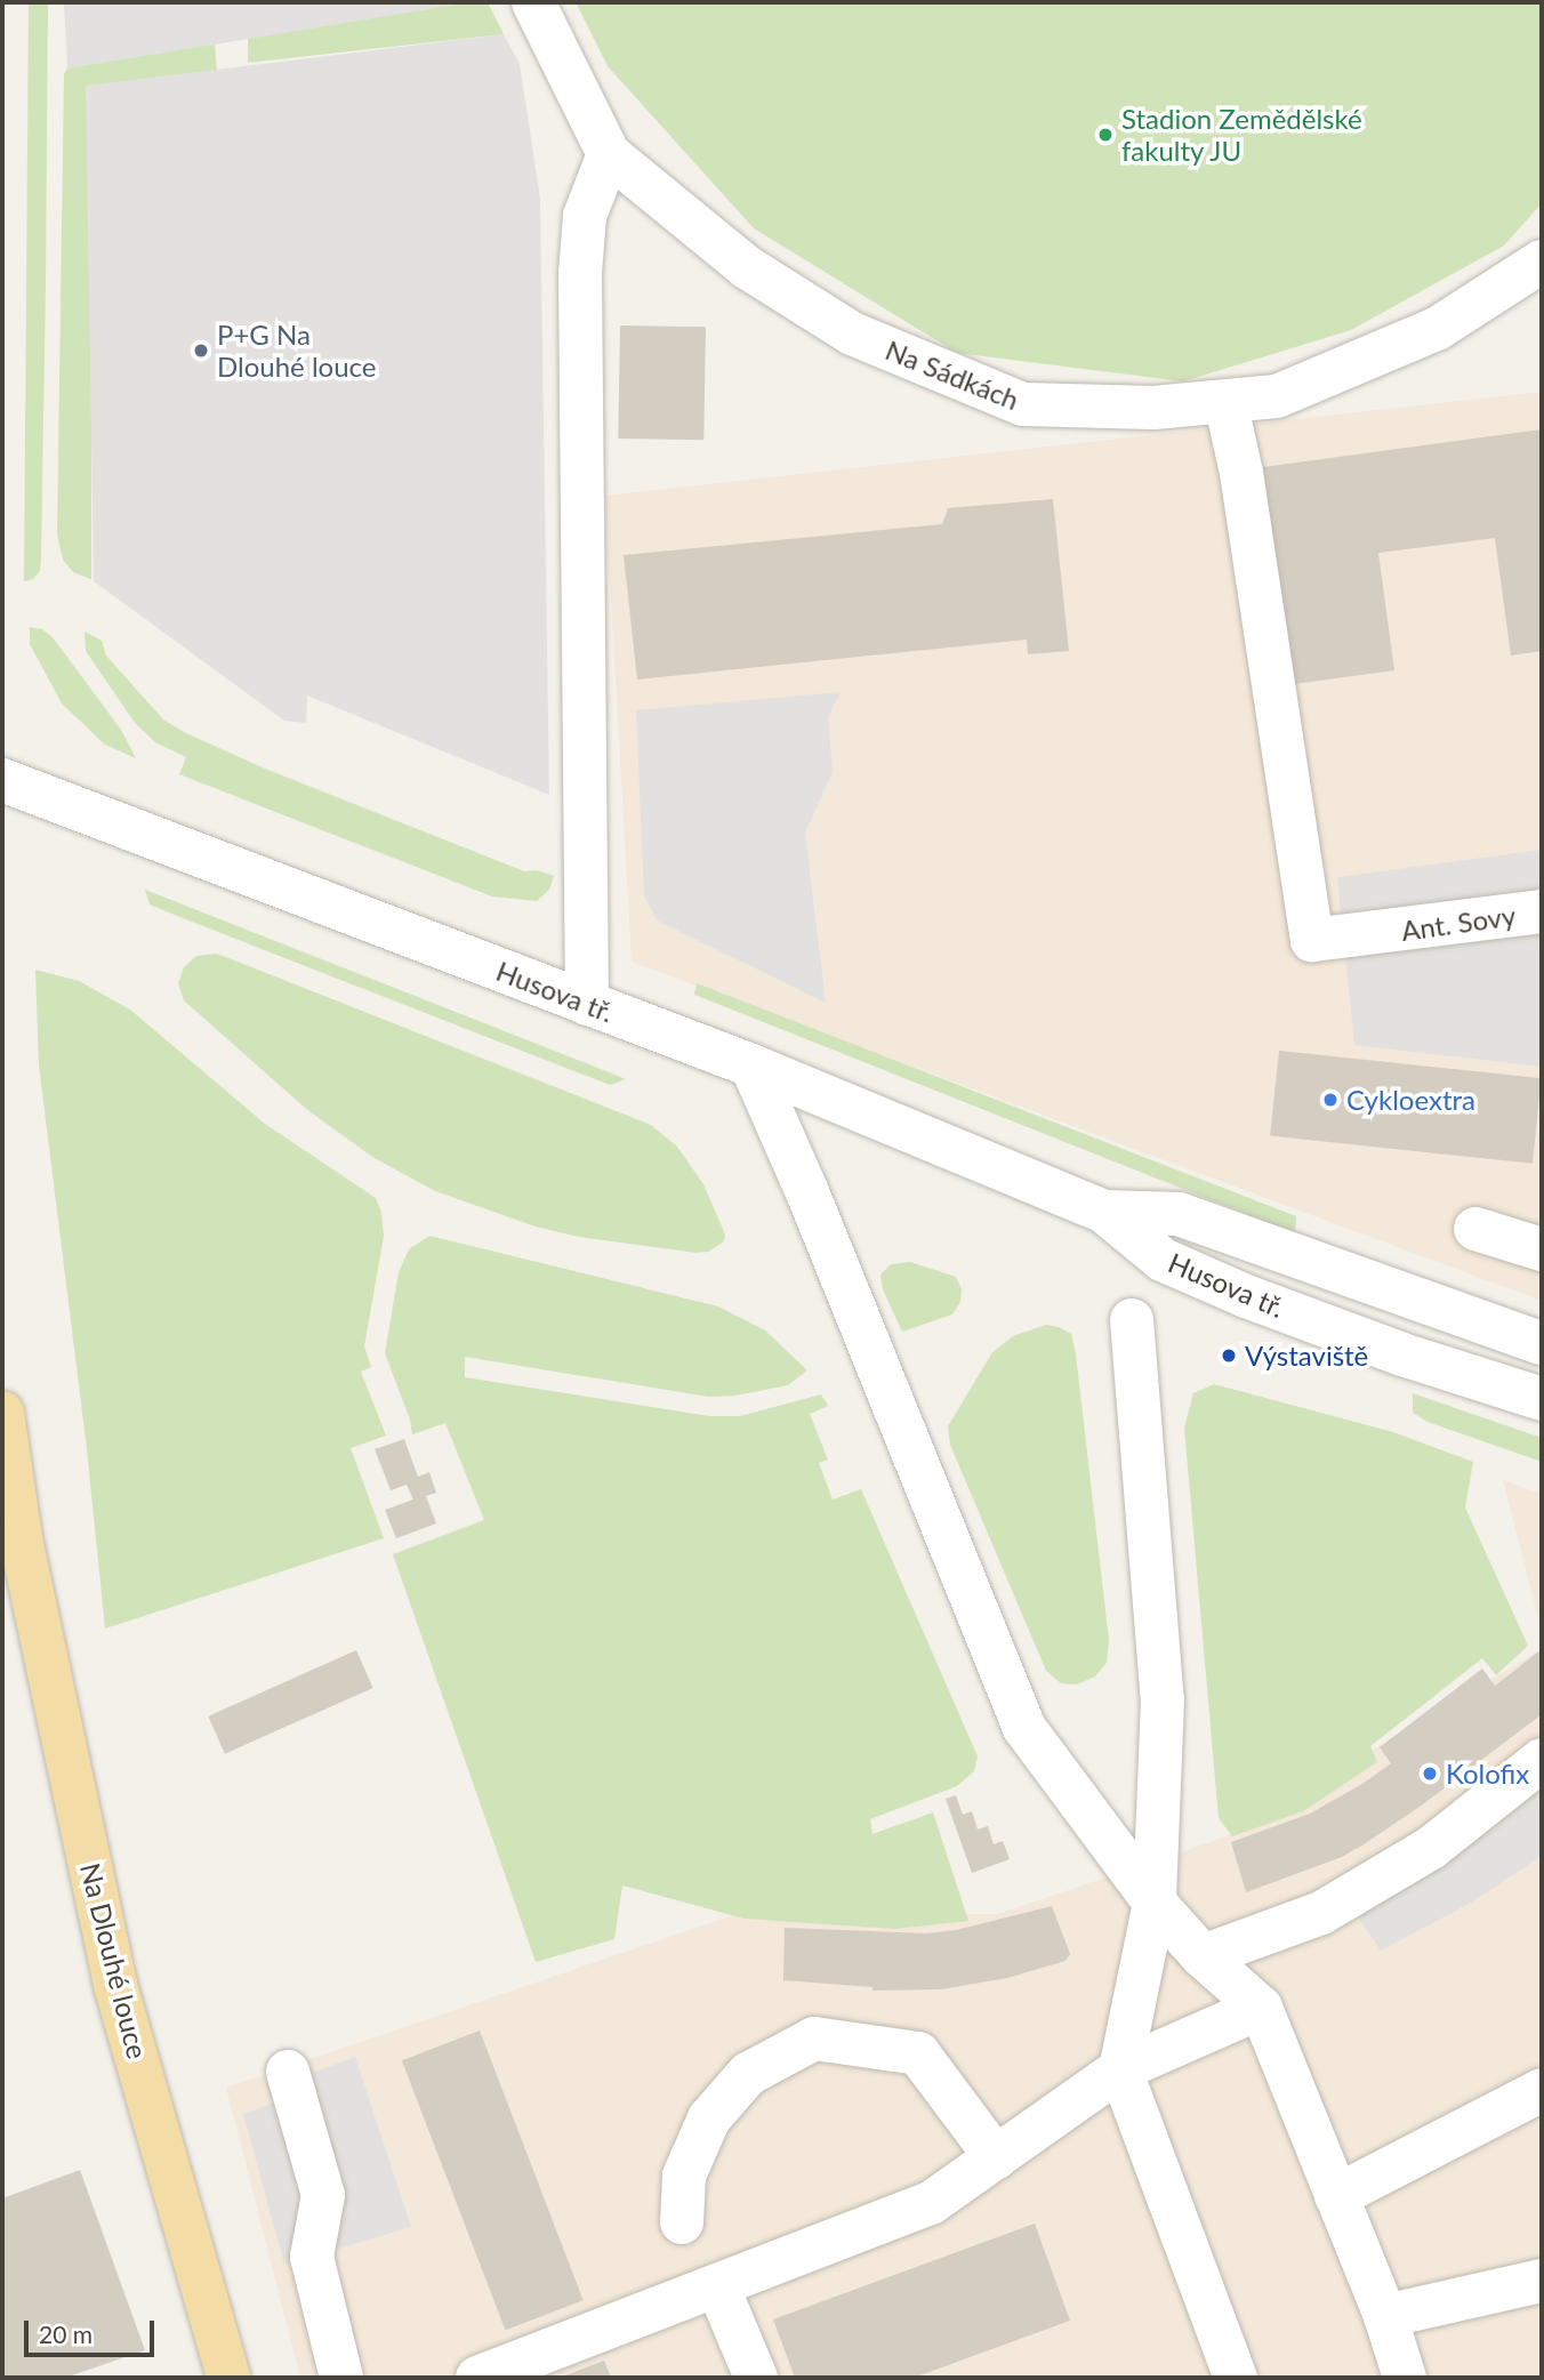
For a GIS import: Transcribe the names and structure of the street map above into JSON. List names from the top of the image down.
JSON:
{
  "streets": {
    "main road": ["Na Dlouhé louce"],
    "street": ["Na Sádkách", "Ant. Sovy", "Husova tř."]
  },
  "crossings": [
    ["Na Sádkách", "Ant. Sovy"]
  ],
  "places": [
    "Stadion Zemědělské fakulty JU",
    "P+G Na Dlouhé louce",
    "Cykloextra",
    "Výstaviště",
    "Kolofix"
  ],
  "scale_bar": "20 m"
}
